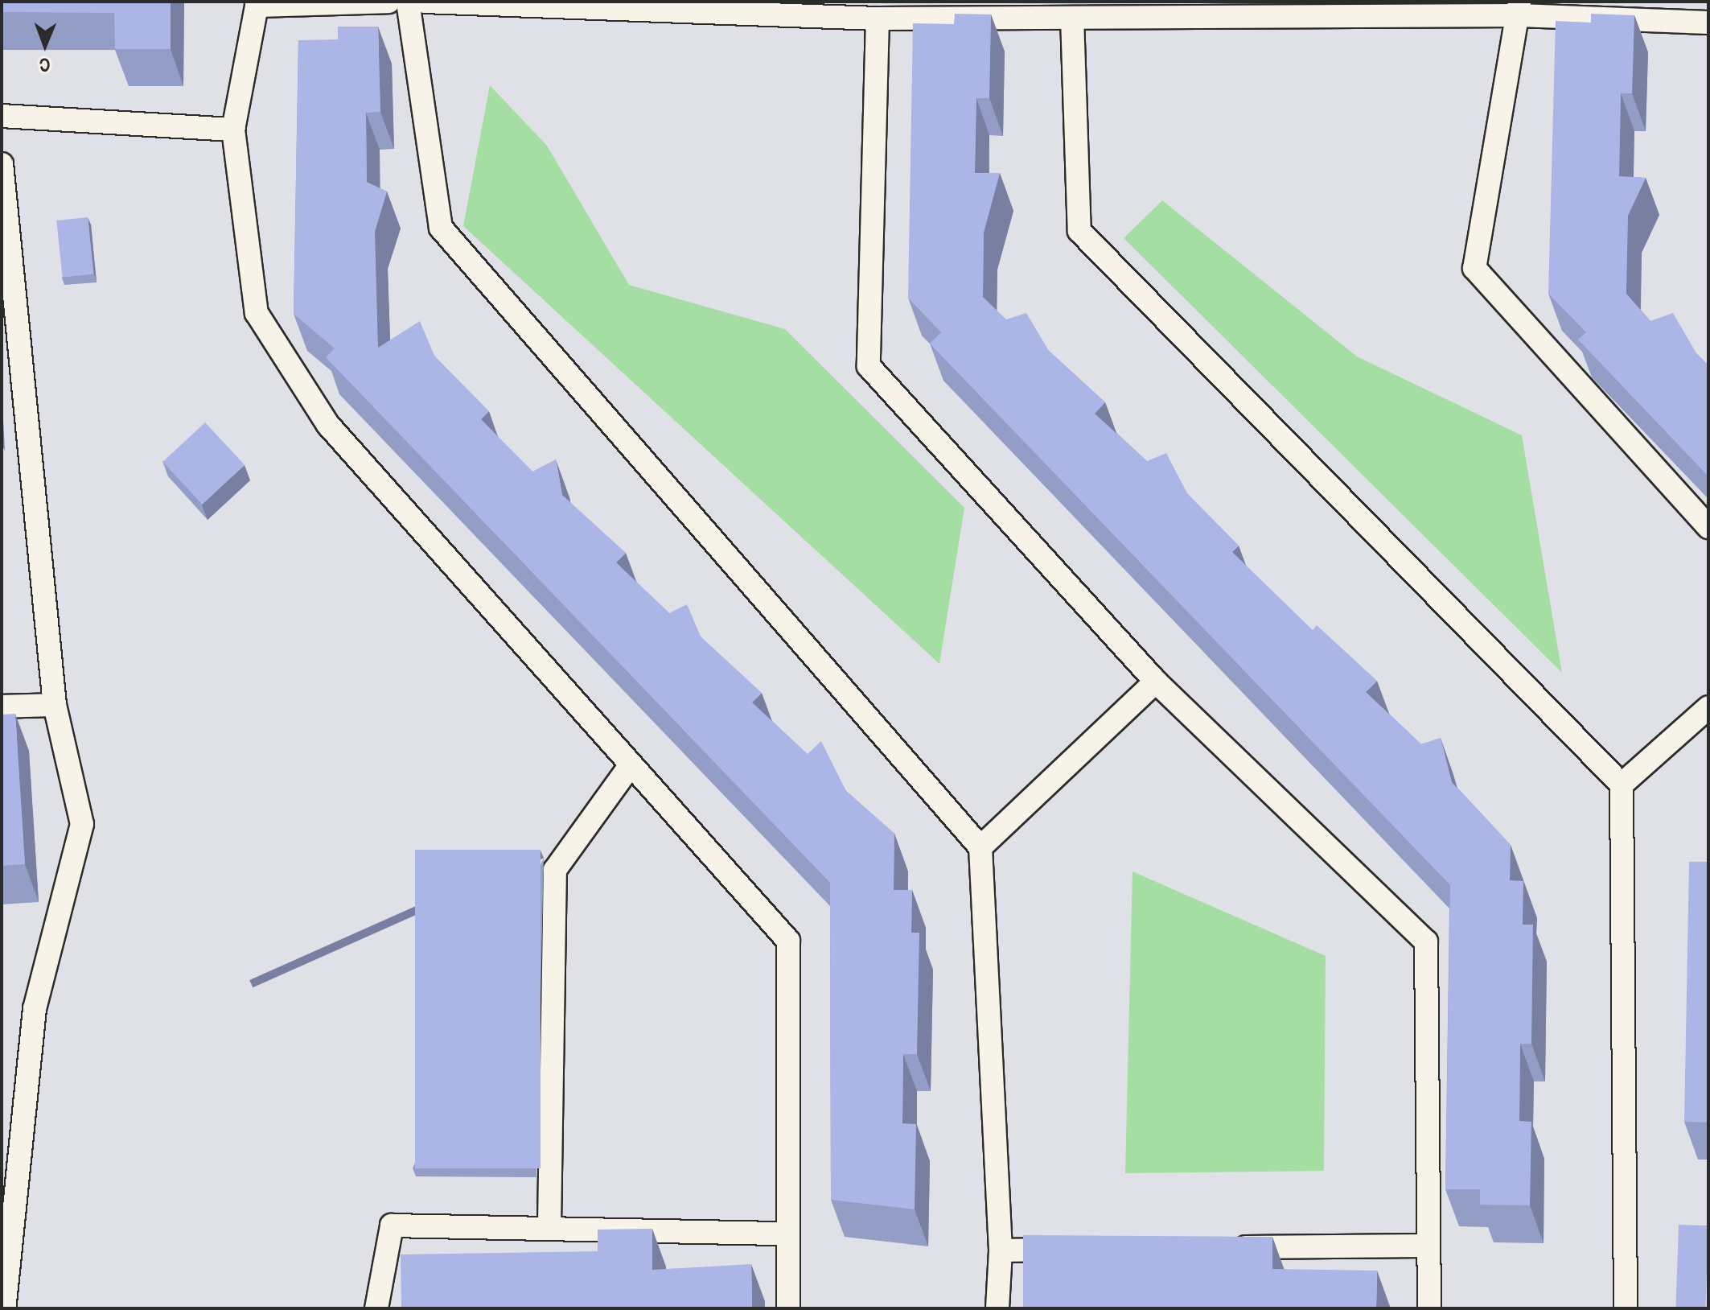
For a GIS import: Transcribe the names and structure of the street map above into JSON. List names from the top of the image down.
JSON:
{
  "north": "bottom"
}
